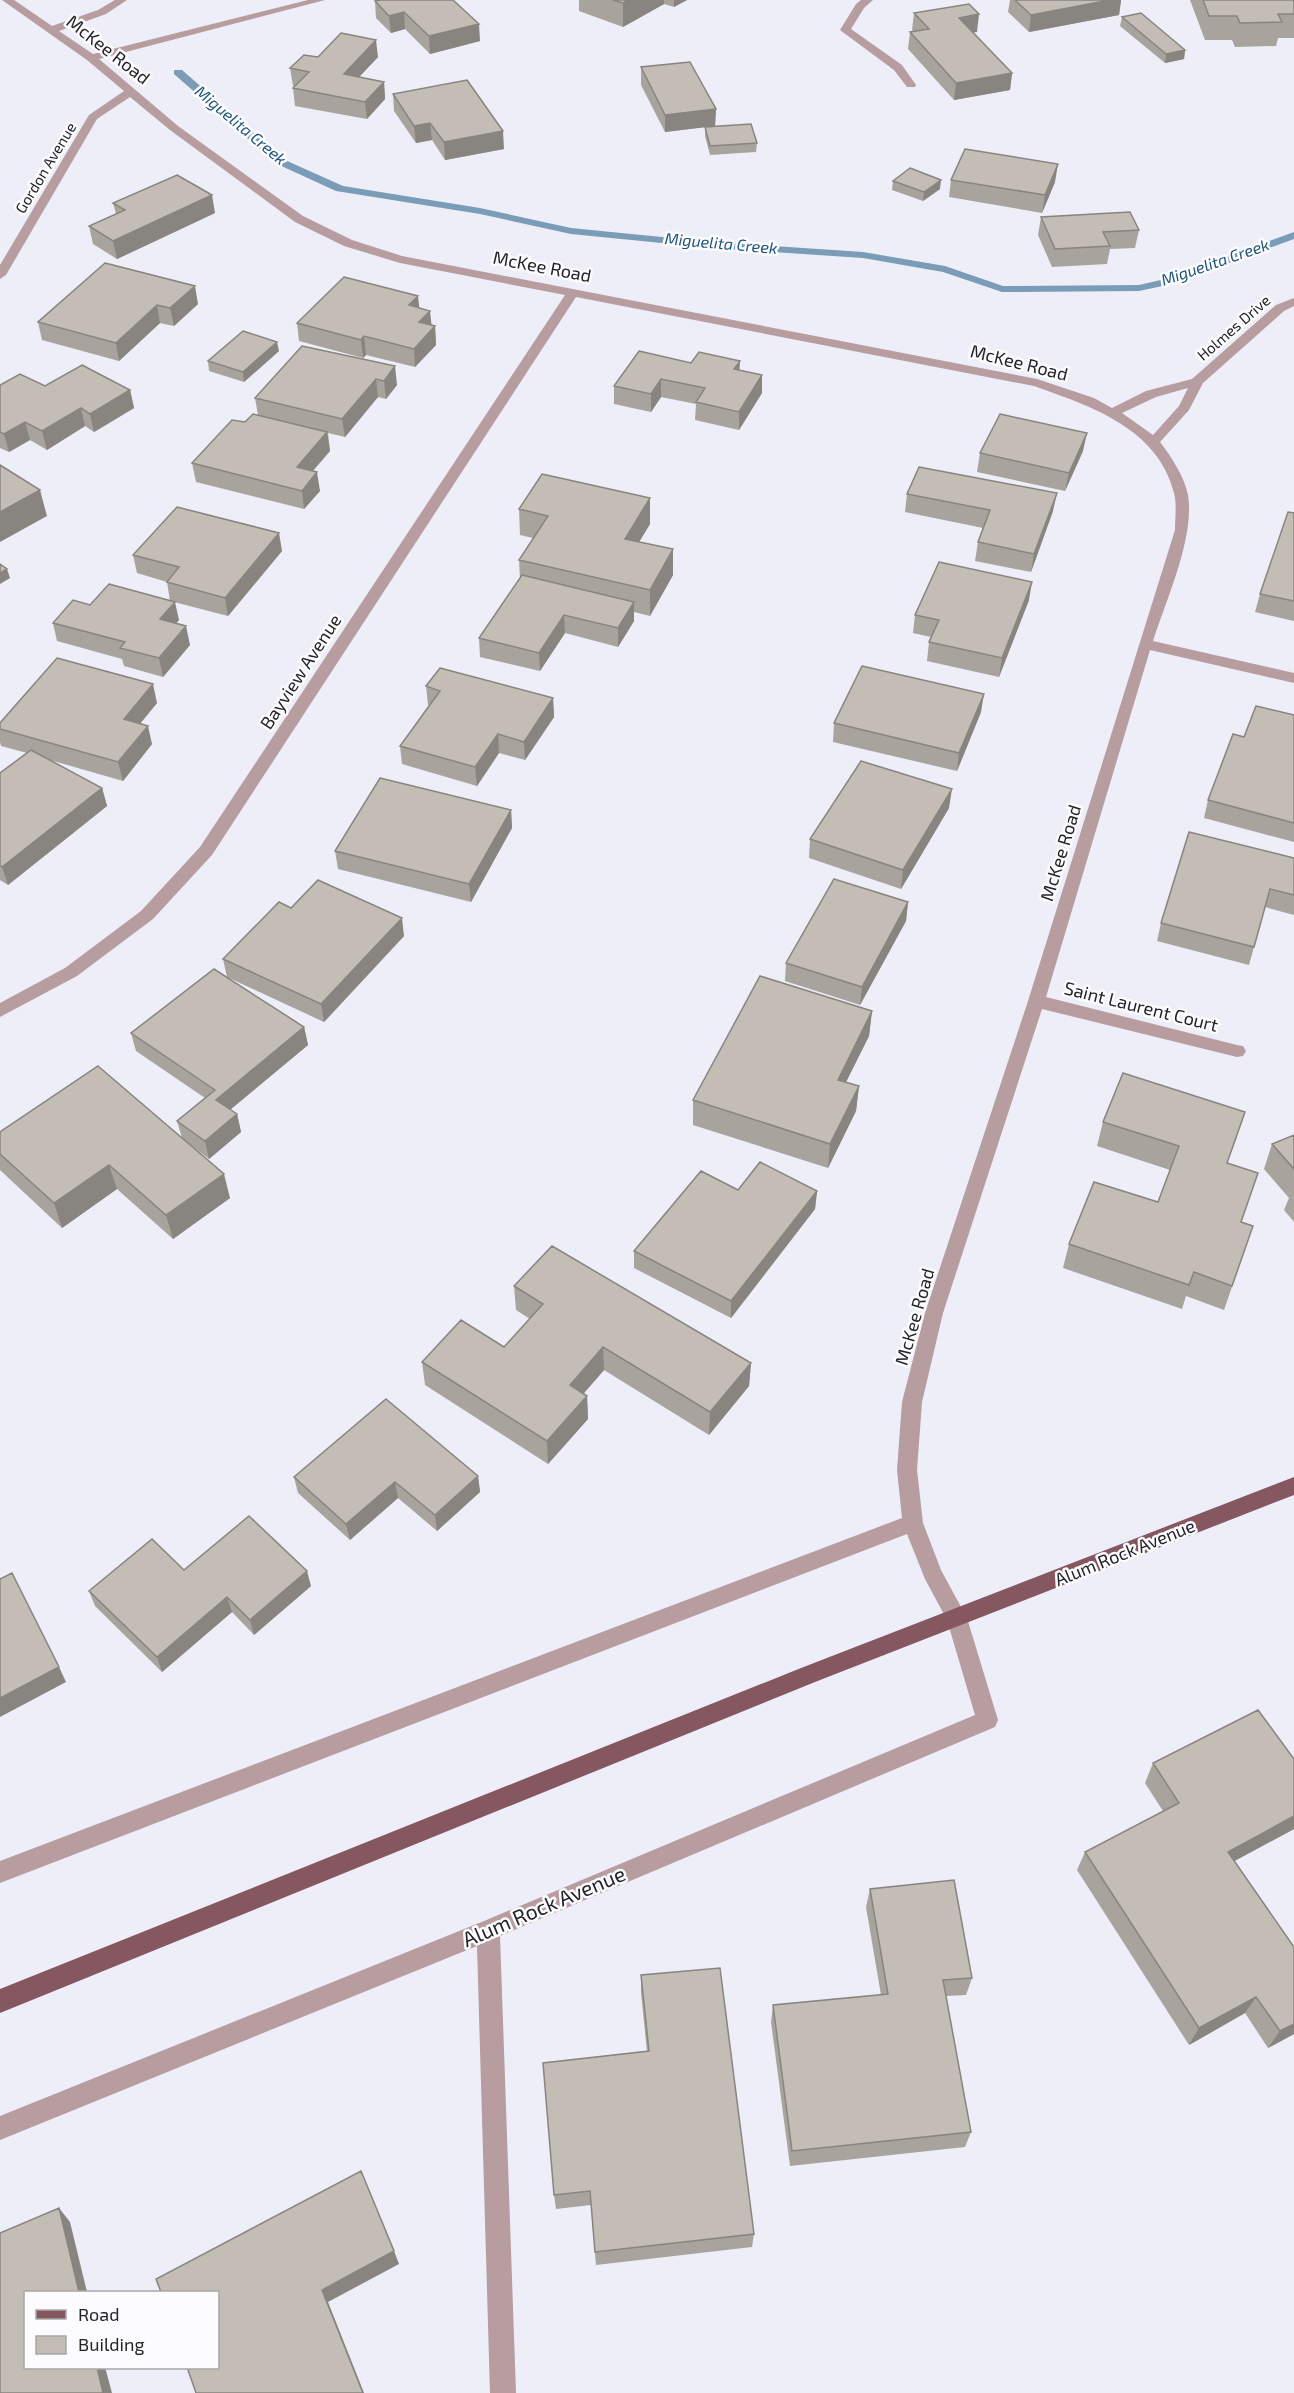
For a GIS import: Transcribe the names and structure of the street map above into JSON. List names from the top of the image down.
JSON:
{
  "streets": {
    "main road": ["Alum Rock Avenue"],
    "street": [
      "McKee Road",
      "Gordon Avenue",
      "Holmes Drive",
      "Bayview Avenue",
      "Saint Laurent Court"
    ]
  },
  "crossings": [
    ["McKee Road", "Gordon Avenue"],
    ["McKee Road", "Holmes Drive"],
    ["McKee Road", "Bayview Avenue"],
    ["McKee Road", "Saint Laurent Court"],
    ["McKee Road", "Alum Rock Avenue"]
  ],
  "water": ["Miguelita Creek"],
  "legend": ["Road", "Building"]
}
